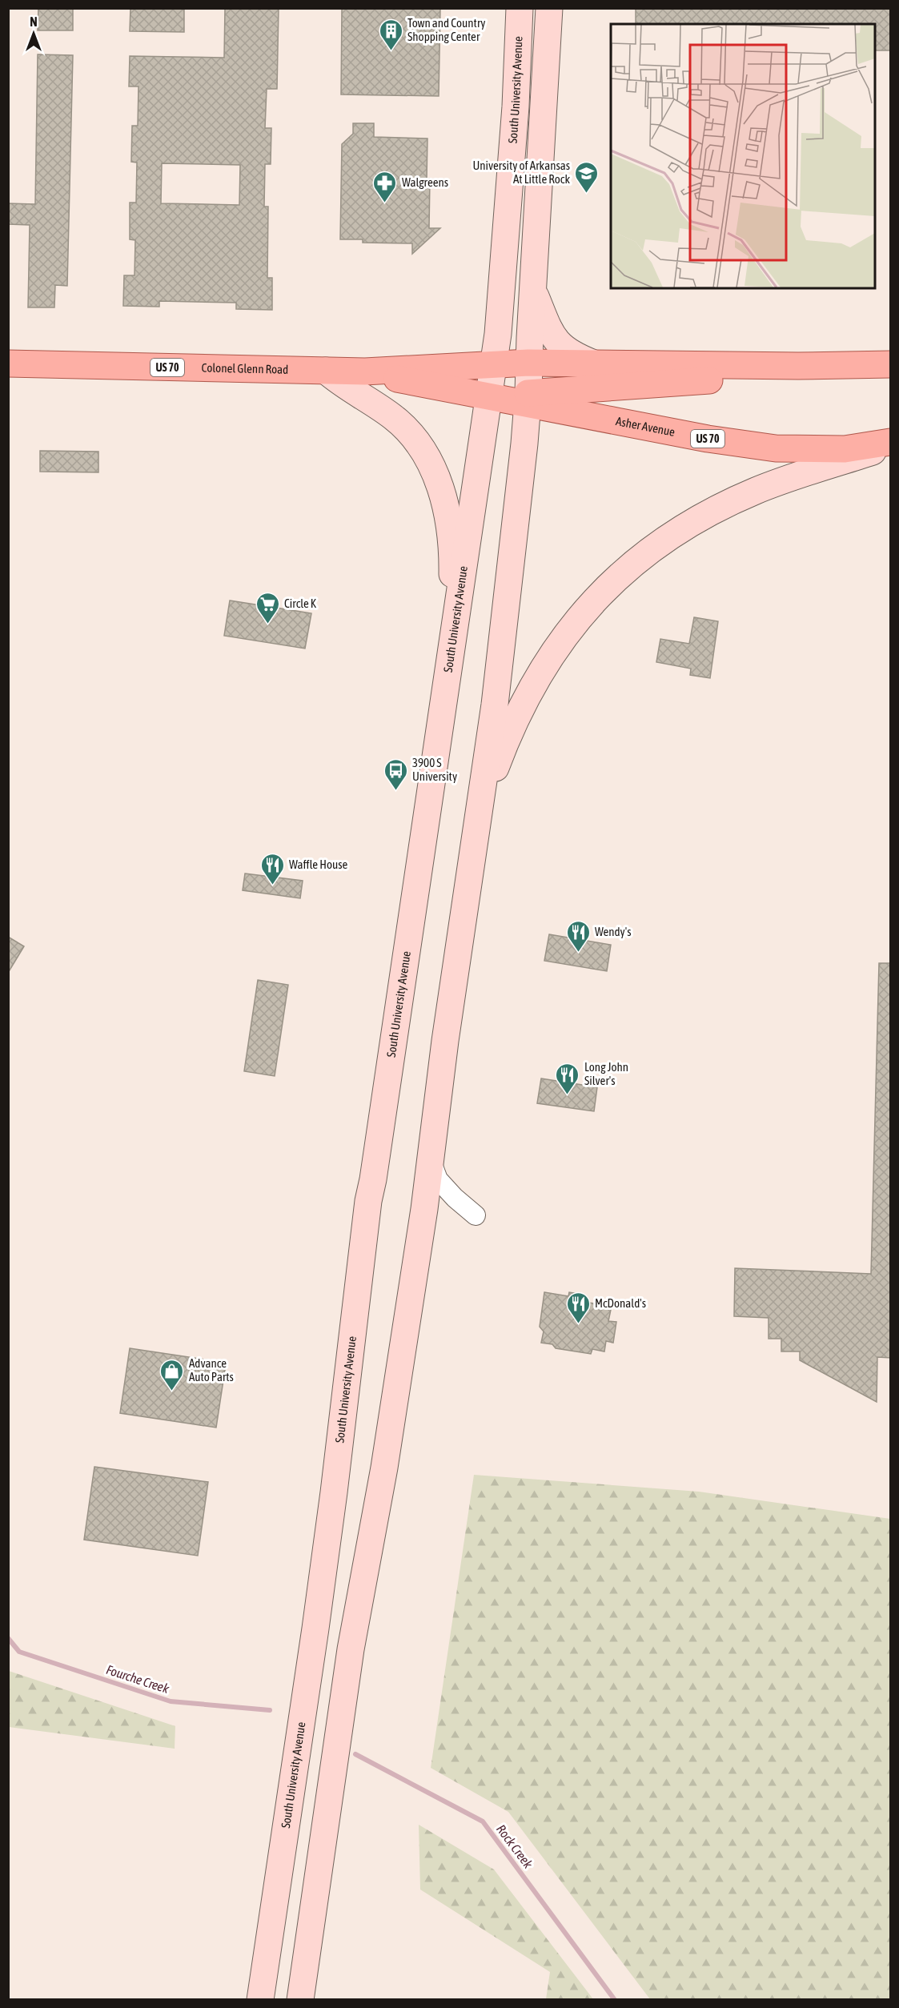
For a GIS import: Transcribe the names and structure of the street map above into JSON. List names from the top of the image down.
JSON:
{
  "streets": {
    "main road": [
      "South University Avenue",
      "US 70",
      "Colonel Glenn Road",
      "Asher Avenue"
    ]
  },
  "crossings": [
    ["South University Avenue", "US 70"],
    ["South University Avenue", "Colonel Glenn Road"],
    ["US 70", "Colonel Glenn Road"],
    ["Colonel Glenn Road", "Asher Avenue"]
  ],
  "water": ["Fourche Creek", "Rock Creek"],
  "places": {
    "building": ["Town and Country Shopping Center"],
    "school or university": ["University of Arkansas At Little Rock"],
    "pharmacy": ["Walgreens"],
    "supermarket": ["Circle K"],
    "bus stop": ["3900 S University"],
    "restaurant": [
      "Waffle House",
      "Wendy's",
      "Long John Silver's",
      "McDonald's"
    ],
    "shop": ["Advance Auto Parts"]
  },
  "north": "top"
}
